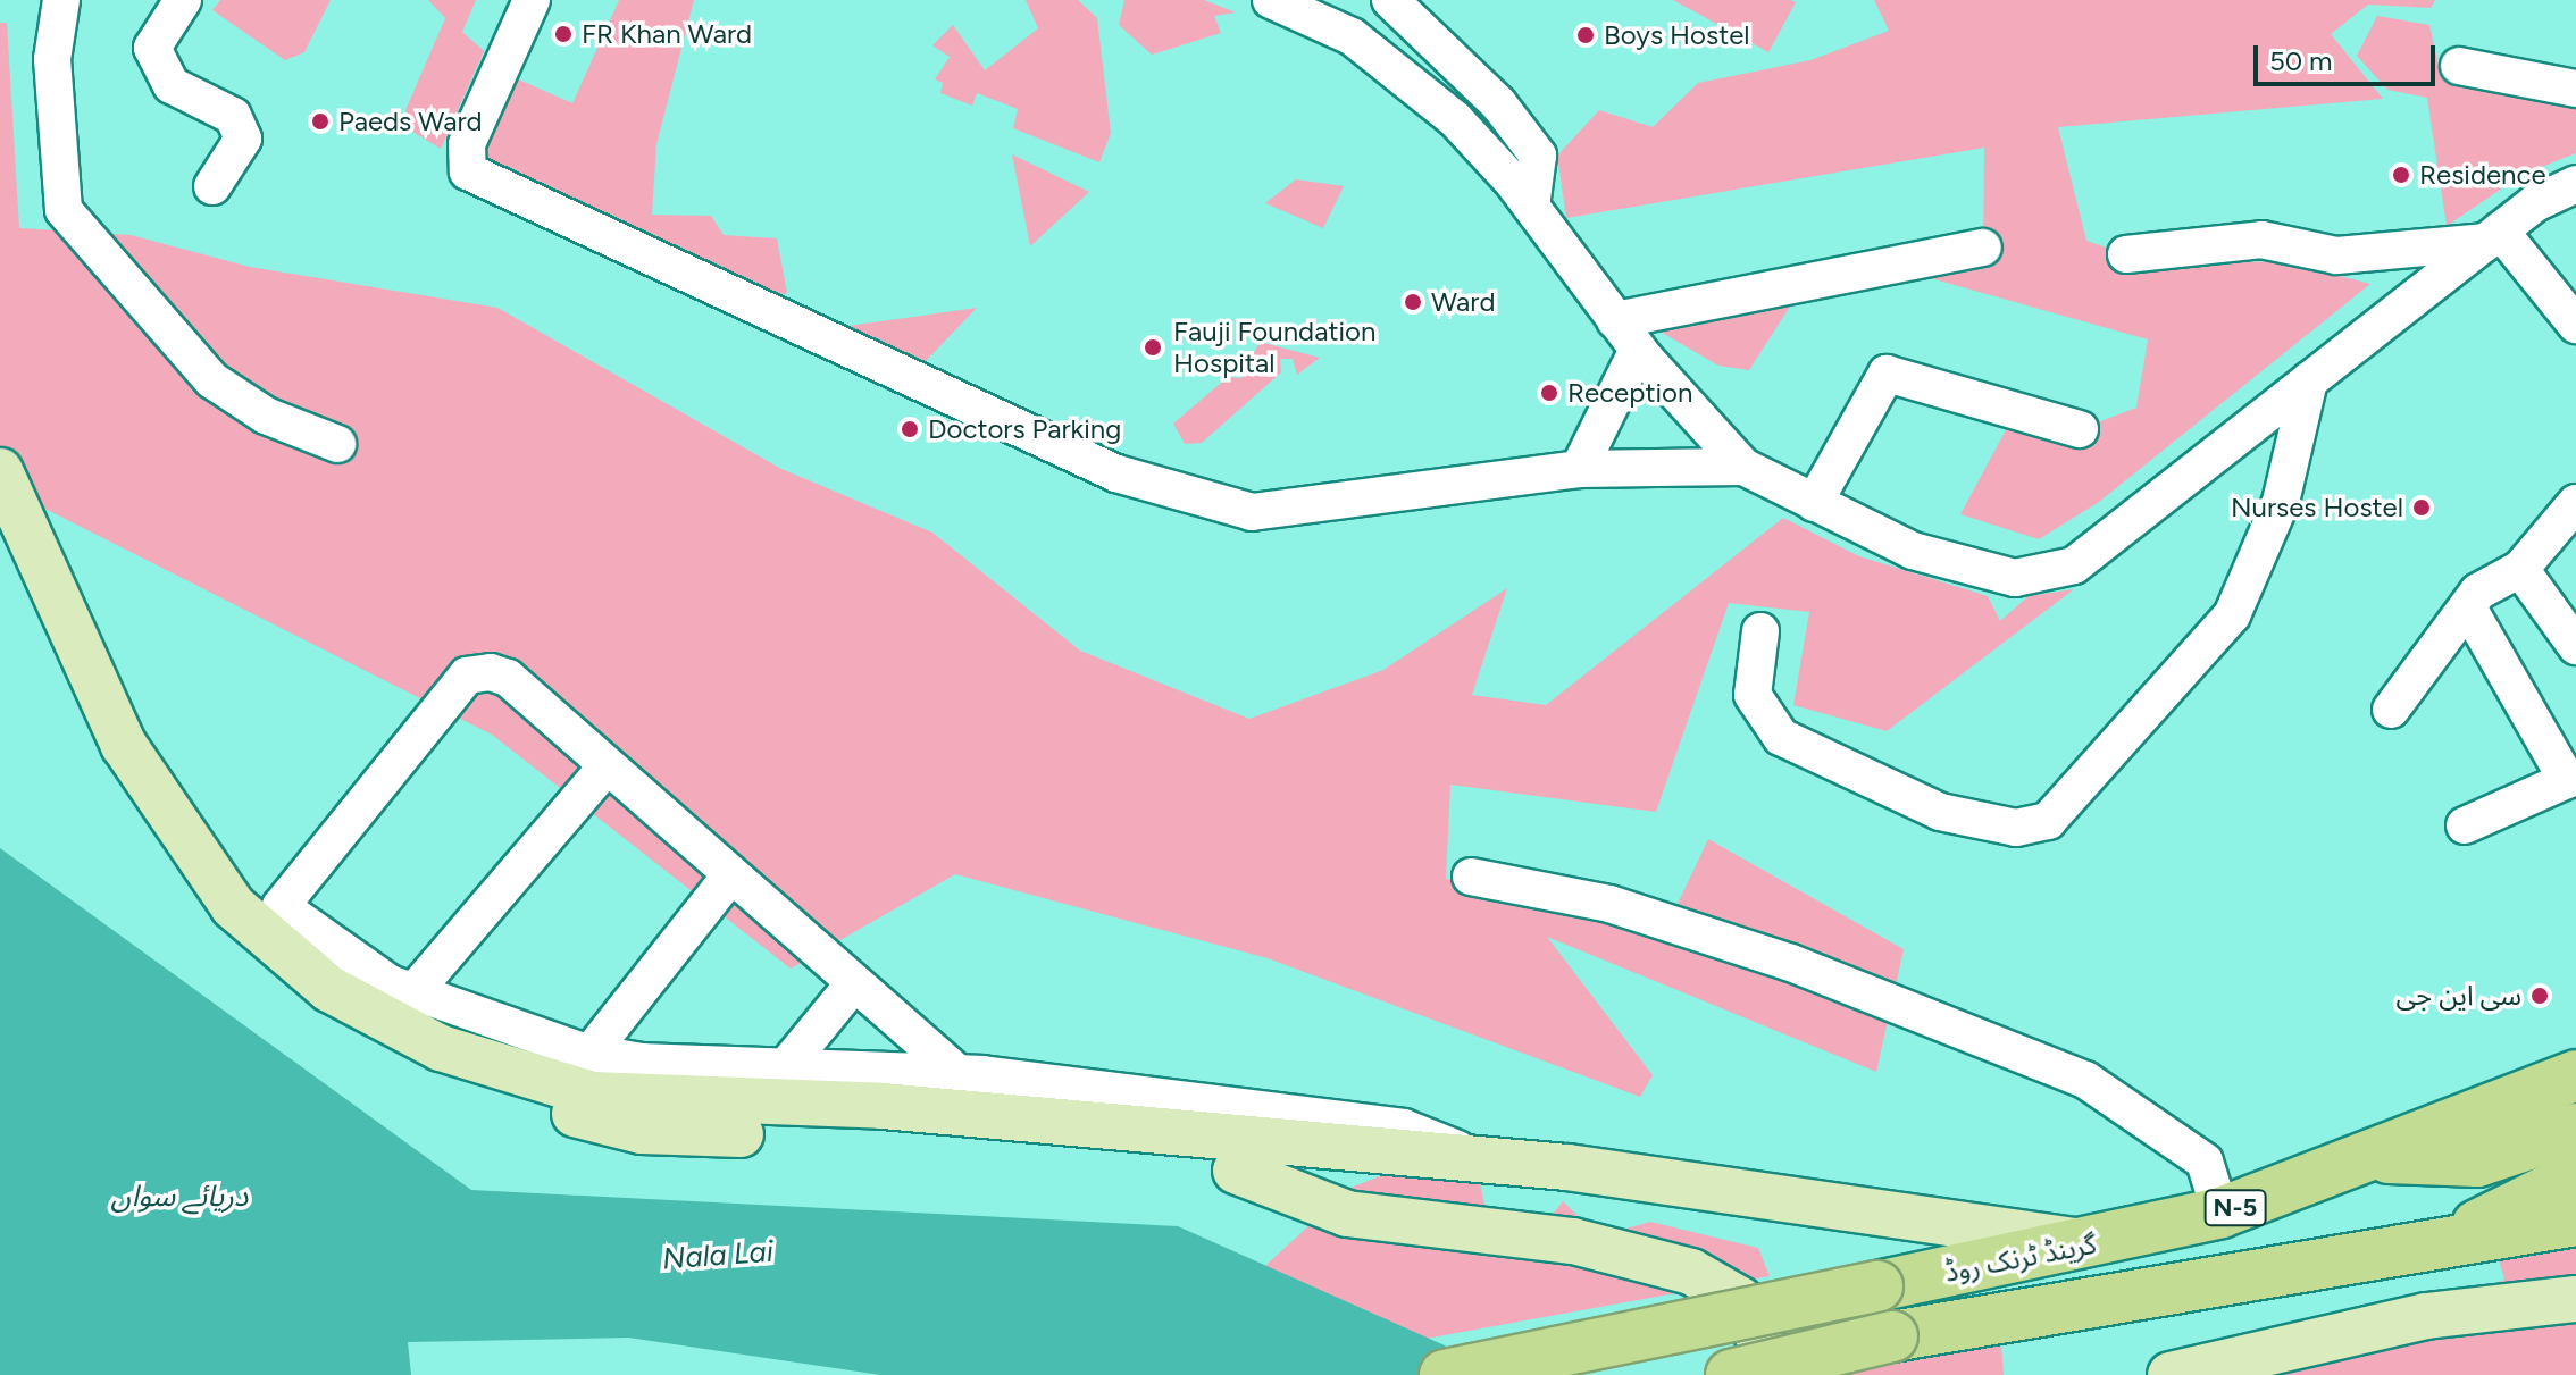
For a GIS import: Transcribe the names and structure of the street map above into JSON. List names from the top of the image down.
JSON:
{
  "streets": {
    "highway": ["N-5", "گرینڈ ٹرنک روڈ"]
  },
  "water": ["دریائے سواں", "Nala Lai"],
  "places": [
    "FR Khan Ward",
    "Boys Hostel",
    "Paeds Ward",
    "Residence",
    "Ward",
    "Fauji Foundation Hospital",
    "Reception",
    "Doctors Parking",
    "Nurses Hostel",
    "سی این جی"
  ],
  "scale_bar": "50 m"
}
